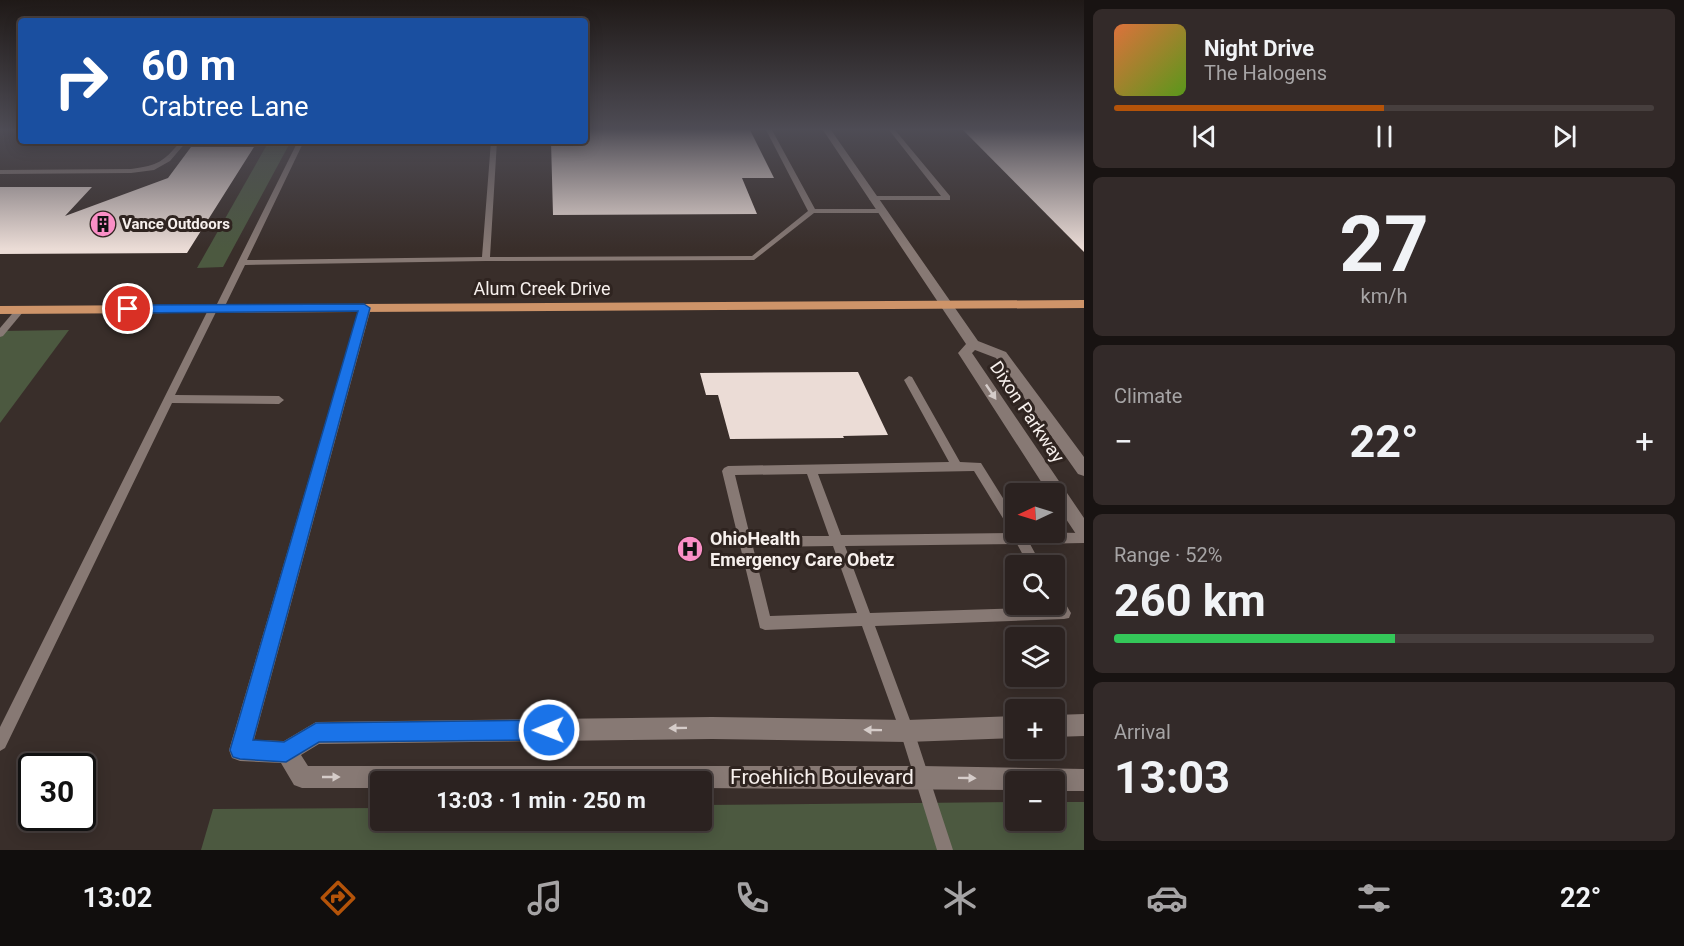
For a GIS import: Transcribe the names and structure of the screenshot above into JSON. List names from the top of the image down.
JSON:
{
  "streets": {
    "main road": ["Alum Creek Drive"],
    "street": ["Dixon Parkway", "Froehlich Boulevard"]
  },
  "places": {
    "building": ["Vance Outdoors"],
    "hospital": ["OhioHealth Emergency Care Obetz"]
  },
  "north": "left",
  "page": {
    "turn": ["60 m", "Crabtree Lane"],
    "song": ["Night Drive", "The Halogens"],
    "tile": [
      ["27", "km/h"],
      "Climate",
      ["Range · 52%", "260 km"],
      ["Arrival", "13:03"]
    ],
    "heat": ["−", "22°", "+"],
    "map_buttons": ["+", "−"],
    "limit": "30",
    "trip": "13:03 · 1 min · 250 m",
    "tabs": ["13:02", "22°"]
  }
}
